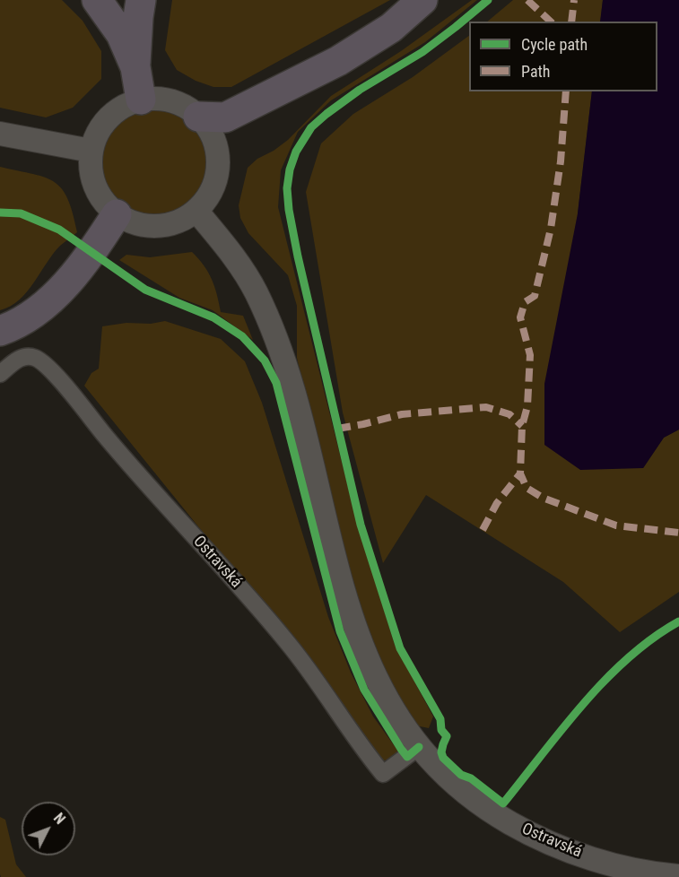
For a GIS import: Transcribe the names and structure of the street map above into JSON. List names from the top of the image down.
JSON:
{
  "streets": {
    "main road": ["Ostravská"]
  },
  "legend": ["Cycle path", "Path"],
  "north": "top right"
}
